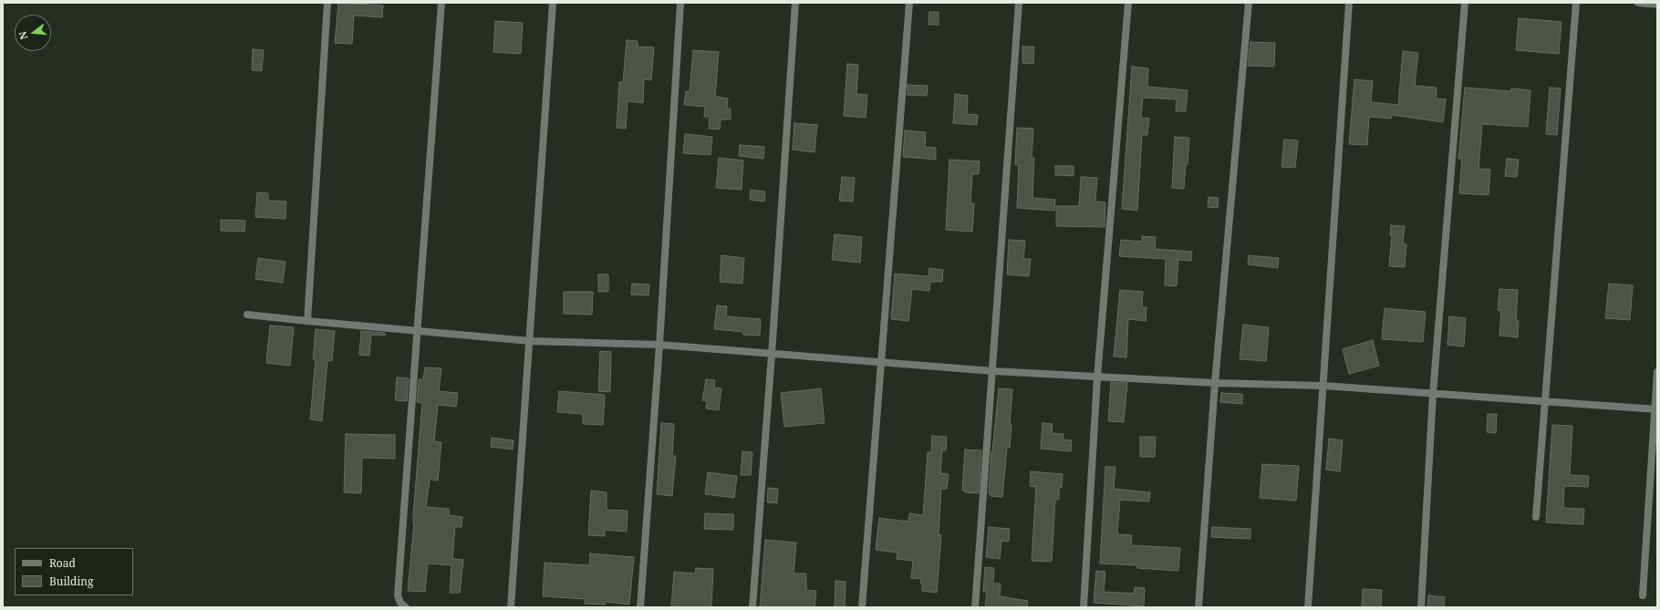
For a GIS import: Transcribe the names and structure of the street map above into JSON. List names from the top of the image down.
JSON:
{
  "legend": ["Road", "Building"],
  "north": "left"
}
